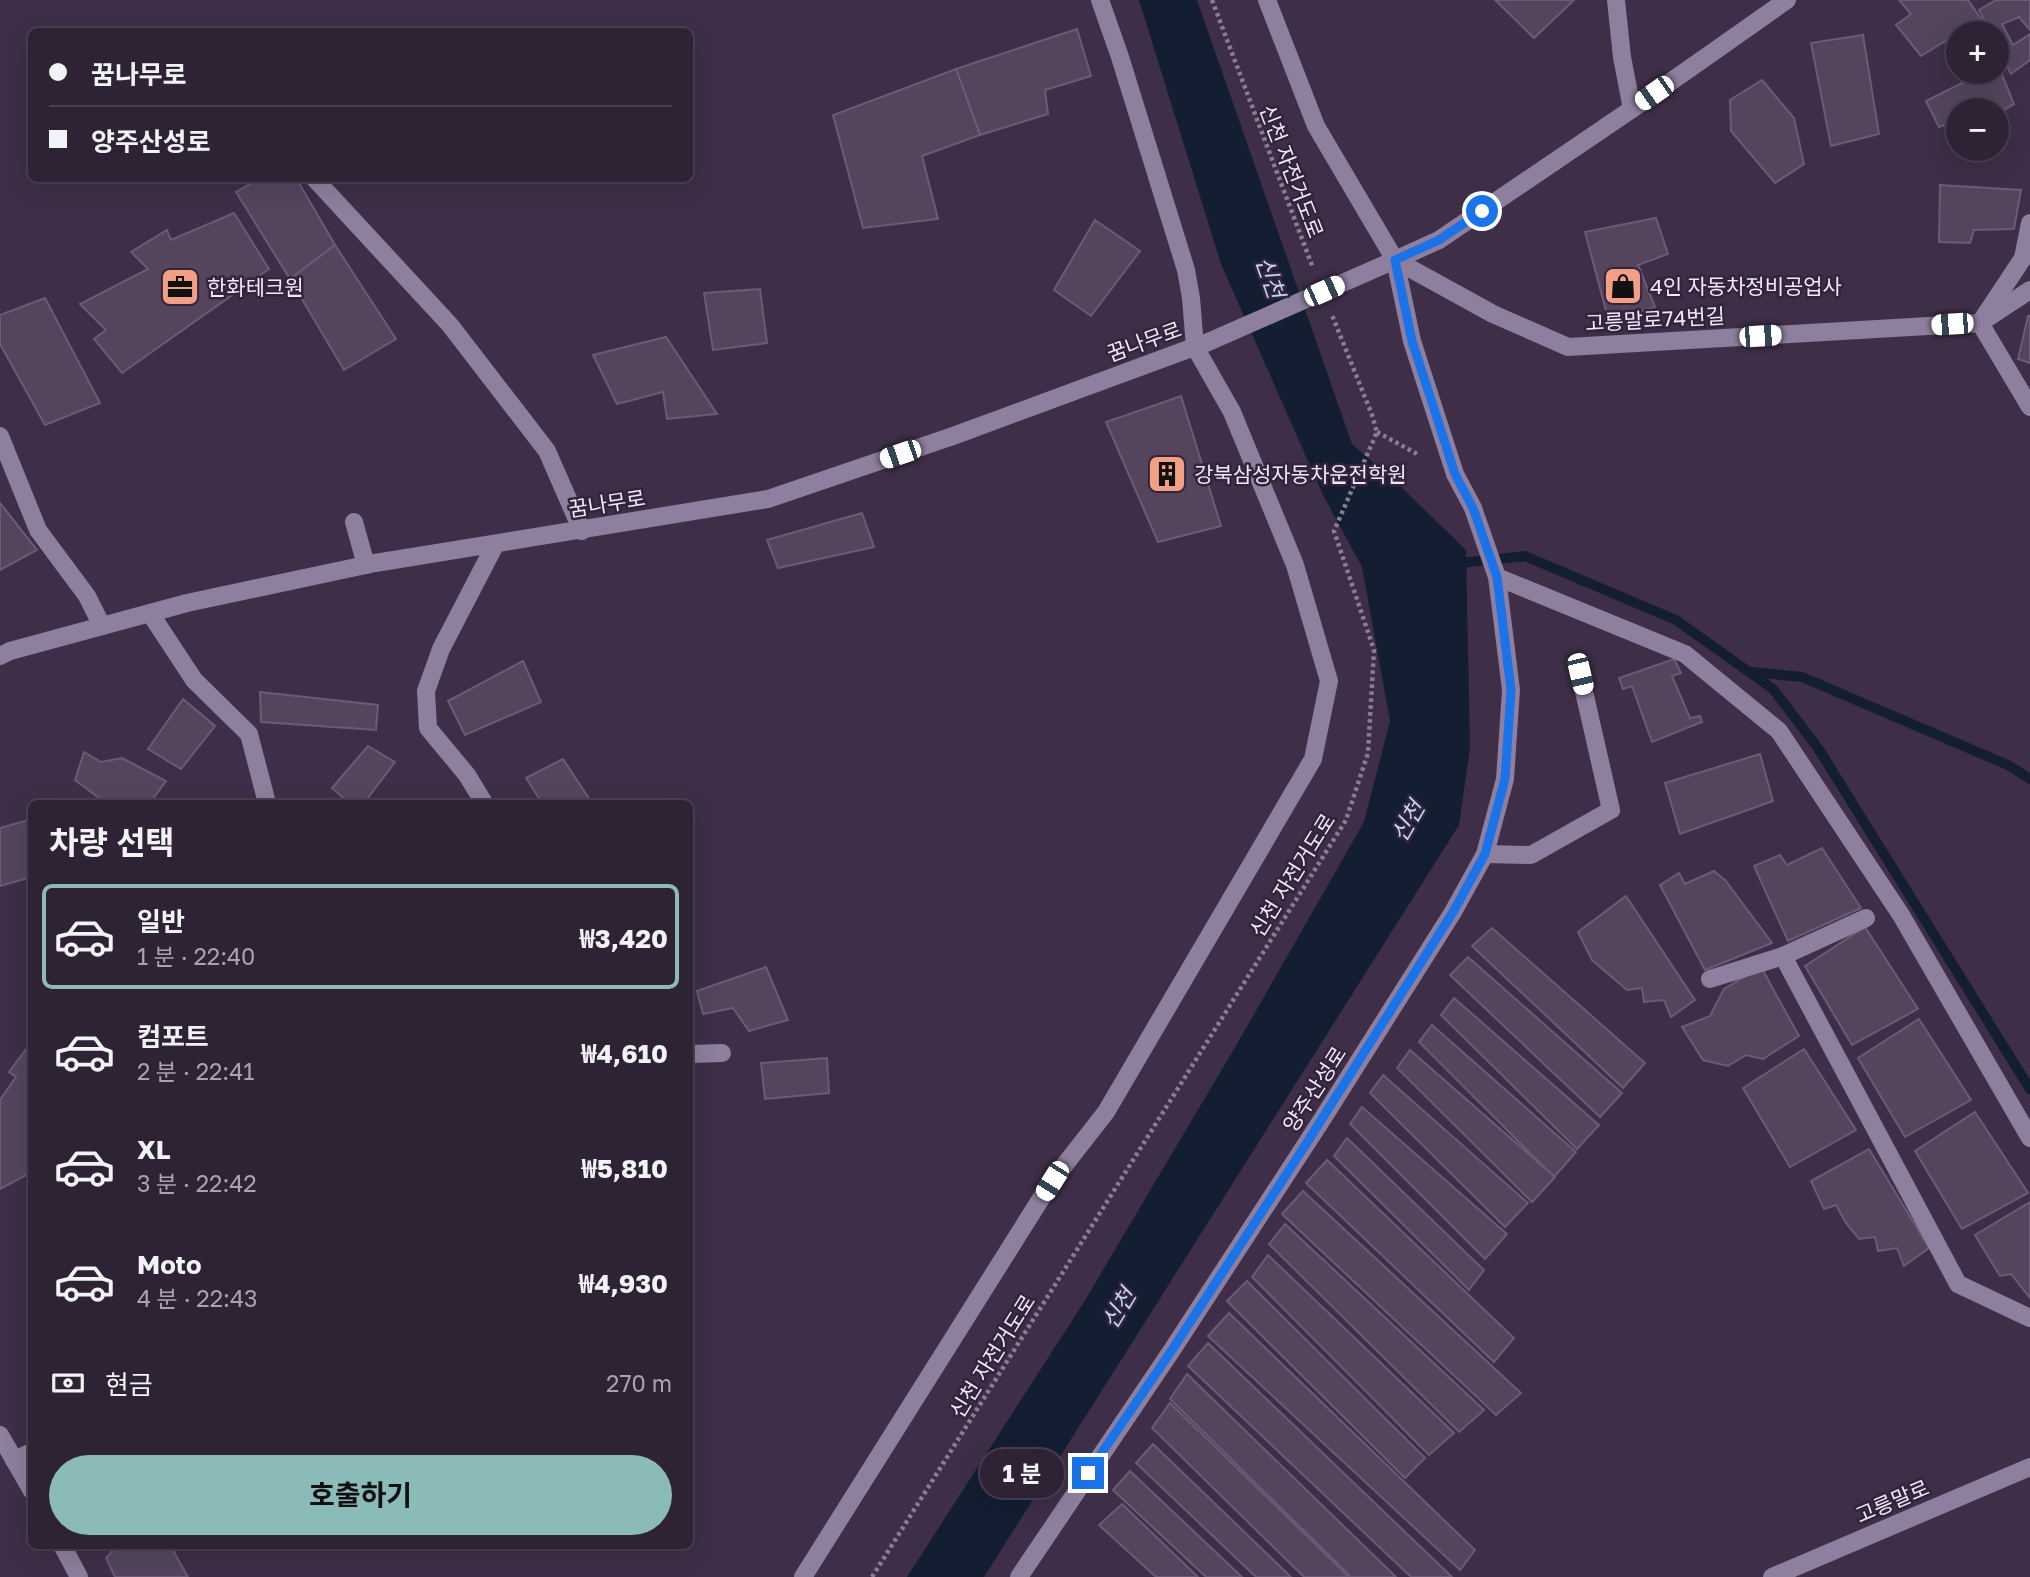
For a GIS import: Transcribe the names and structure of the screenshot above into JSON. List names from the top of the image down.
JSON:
{
  "streets": {
    "street": [
      "고릉말로74번길",
      "꿈나무로",
      "양주산성로",
      "고릉말로"
    ],
    "path": ["신천 자전거도로"]
  },
  "crossings": [
    ["고릉말로74번길", "꿈나무로"],
    ["고릉말로74번길", "양주산성로"],
    ["꿈나무로", "양주산성로"]
  ],
  "water": ["신천"],
  "places": {
    "shop": ["4인 자동차정비공업사"],
    "office": ["한화테크원"],
    "building": ["강북삼성자동차운전학원"]
  },
  "page": {
    "map_buttons": ["+", "−"],
    "banner": ["꿈나무로", "양주산성로"],
    "heading": "차량 선택",
    "list": [
      {
        "name": "일반",
        "note": "1 분 · 22:40",
        "value": "₩3,420"
      },
      {
        "name": "컴포트",
        "note": "2 분 · 22:41",
        "value": "₩4,610"
      },
      {
        "name": "XL",
        "note": "3 분 · 22:42",
        "value": "₩5,810"
      },
      {
        "name": "Moto",
        "note": "4 분 · 22:43",
        "value": "₩4,930"
      }
    ],
    "pay": ["현금", "270 m"],
    "buttons": "호출하기",
    "bubble": "1 분"
  }
}
